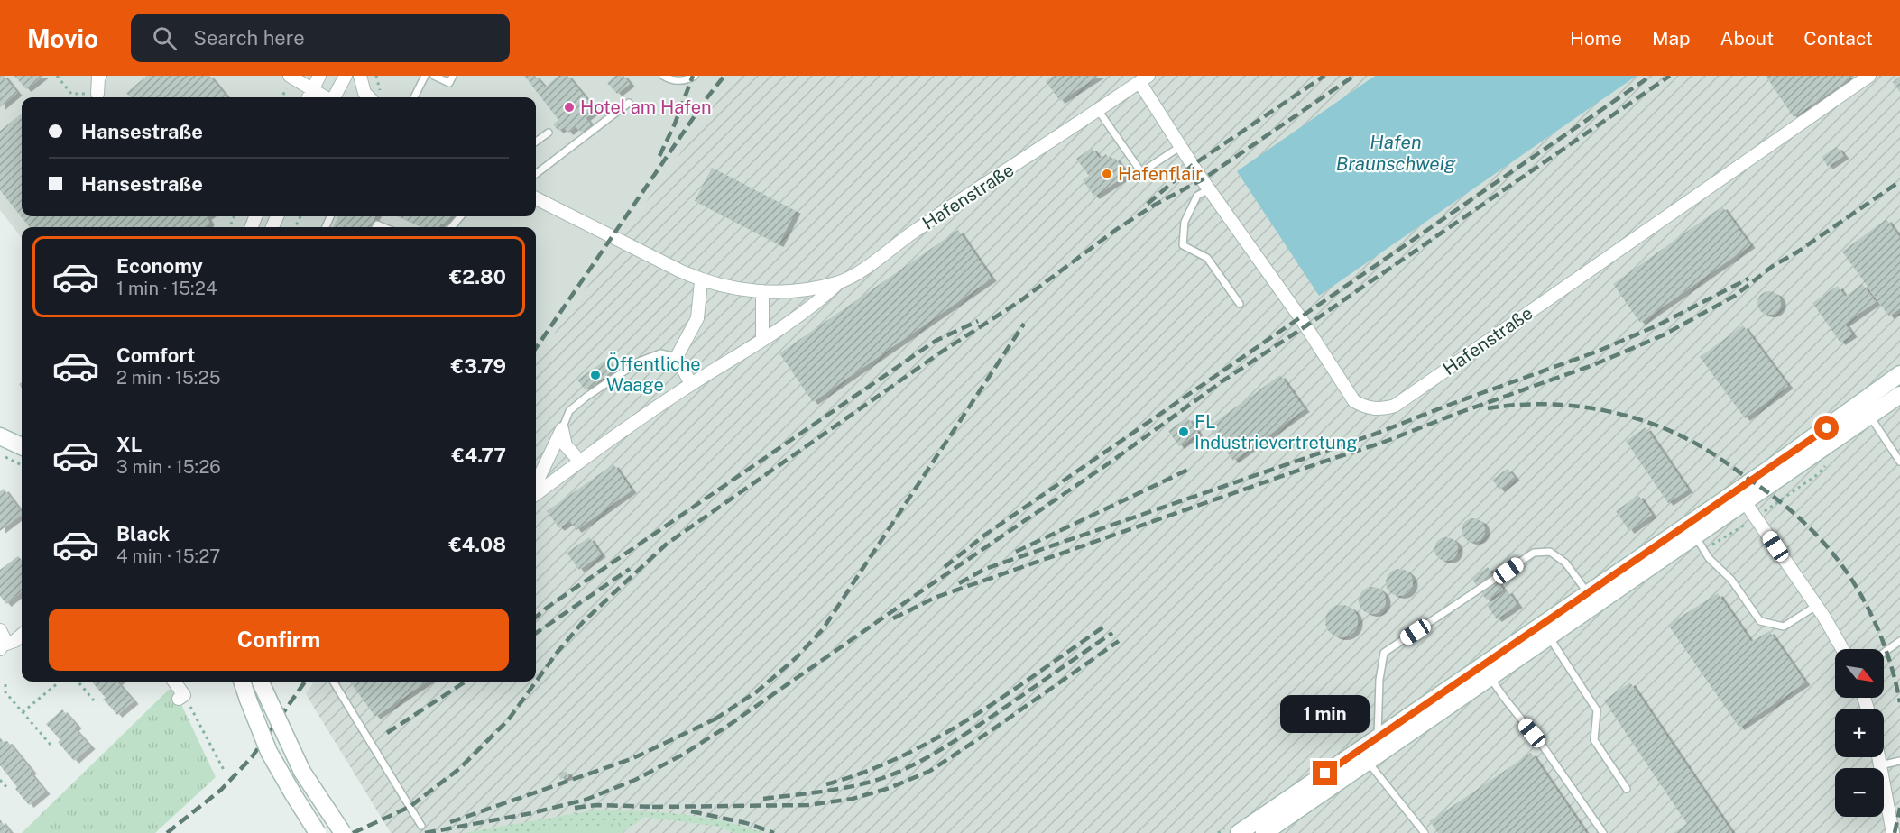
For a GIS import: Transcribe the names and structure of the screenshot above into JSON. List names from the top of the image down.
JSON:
{
  "streets": {
    "street": ["Hafenstraße"]
  },
  "water": ["Hafen Braunschweig"],
  "places": [
    "Hotel am Hafen",
    "Hafenflair",
    "Öffentliche Waage",
    "FL Industrievertretung"
  ],
  "north": "bottom right",
  "page": {
    "header": "Movio",
    "search": "Search here",
    "nav": [
      "Home",
      "Map",
      "About",
      "Contact"
    ],
    "banner": ["Hansestraße", "Hansestraße"],
    "list": [
      {
        "name": "Economy",
        "note": "1 min · 15:24",
        "value": "€2.80"
      },
      {
        "name": "Comfort",
        "note": "2 min · 15:25",
        "value": "€3.79"
      },
      {
        "name": "XL",
        "note": "3 min · 15:26",
        "value": "€4.77"
      },
      {
        "name": "Black",
        "note": "4 min · 15:27",
        "value": "€4.08"
      }
    ],
    "buttons": "Confirm",
    "map_buttons": ["+", "−"],
    "bubble": "1 min"
  }
}
